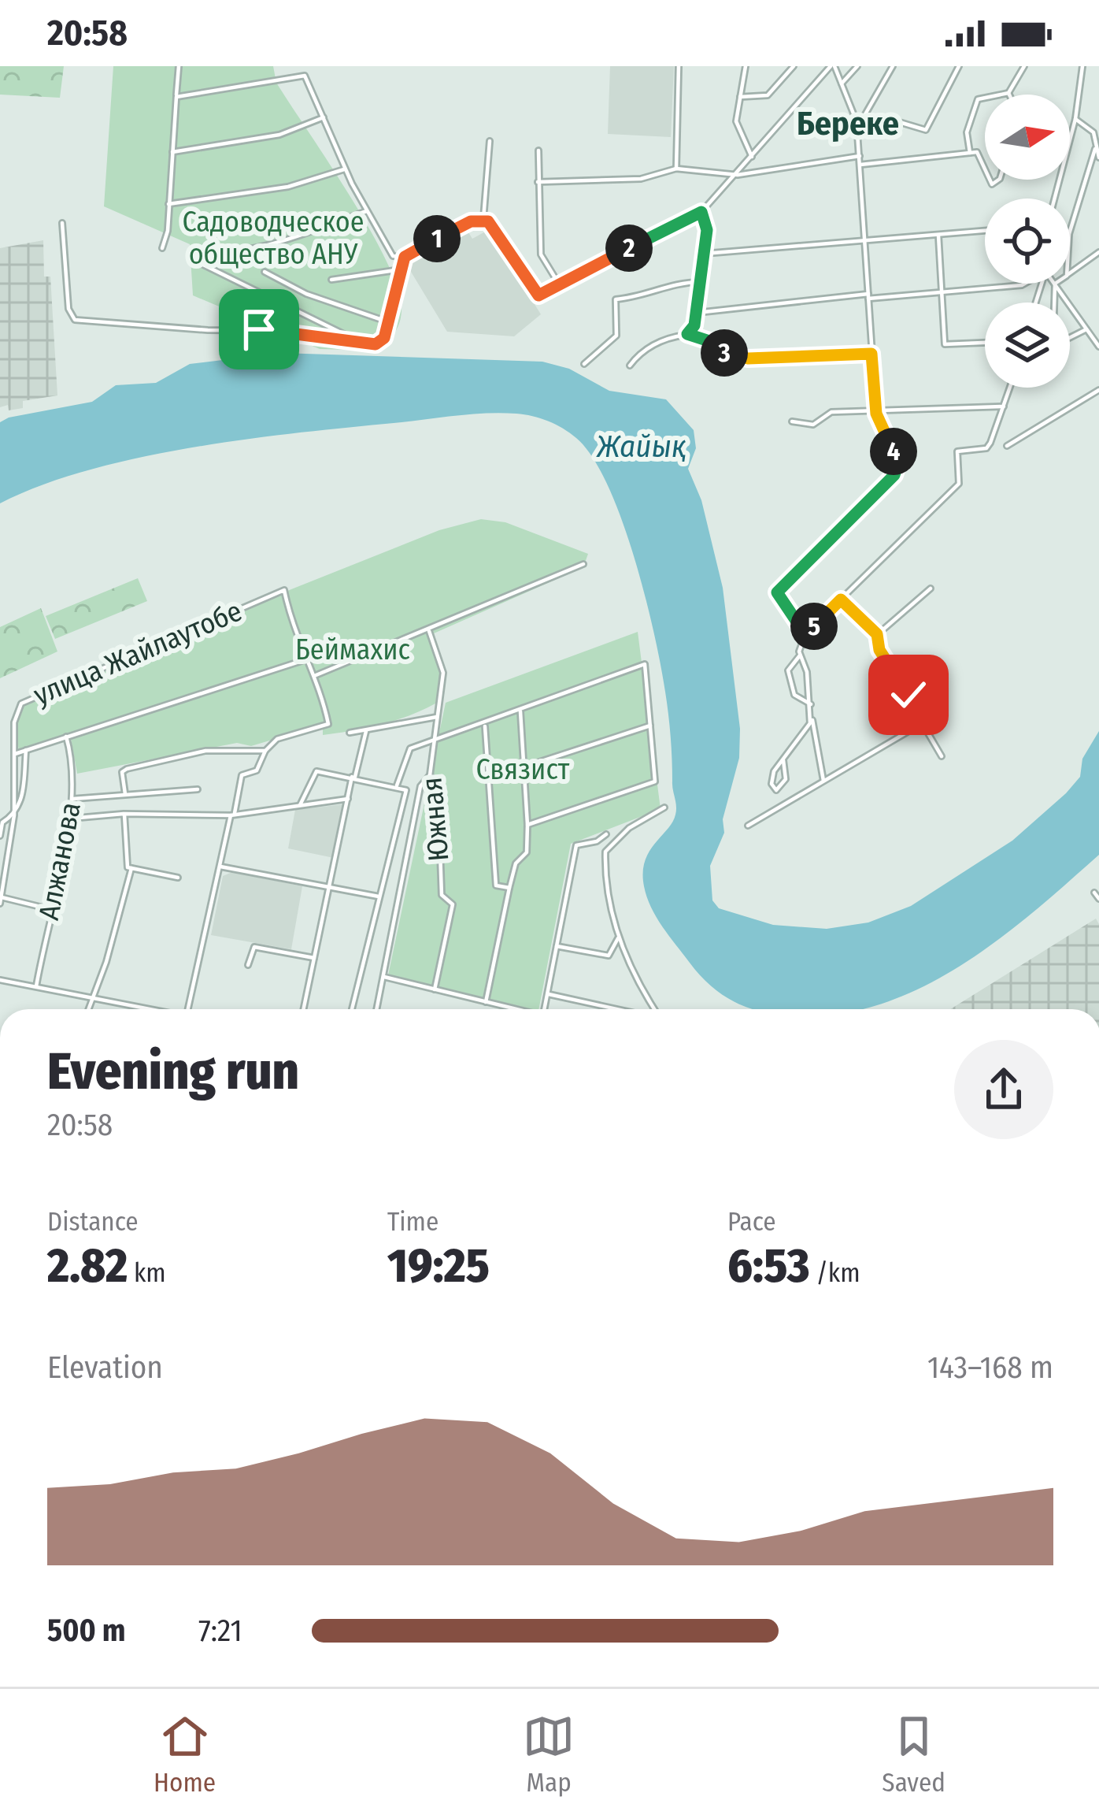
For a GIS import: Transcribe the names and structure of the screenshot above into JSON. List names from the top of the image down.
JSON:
{
  "streets": {
    "street": ["улица Жайлаутобе", "Южная", "Алжанова"]
  },
  "districts": ["Береке"],
  "water": ["Жайық"],
  "parks": ["Садоводческое общество АНУ", "Беймахис", "Связист"],
  "north": "right",
  "page": {
    "status": "20:58",
    "pins": [
      "1",
      "2",
      "3",
      "4",
      "5"
    ],
    "heading": ["Evening run", "20:58"],
    "stats": [
      ["Distance", "2.82 km"],
      ["Time", "19:25"],
      ["Pace", "6:53 /km"]
    ],
    "chart": ["Elevation", "143–168 m"],
    "list": [
      {
        "name": "500 m",
        "note": "7:21"
      }
    ],
    "tabs": ["Home", "Map", "Saved"]
  }
}
